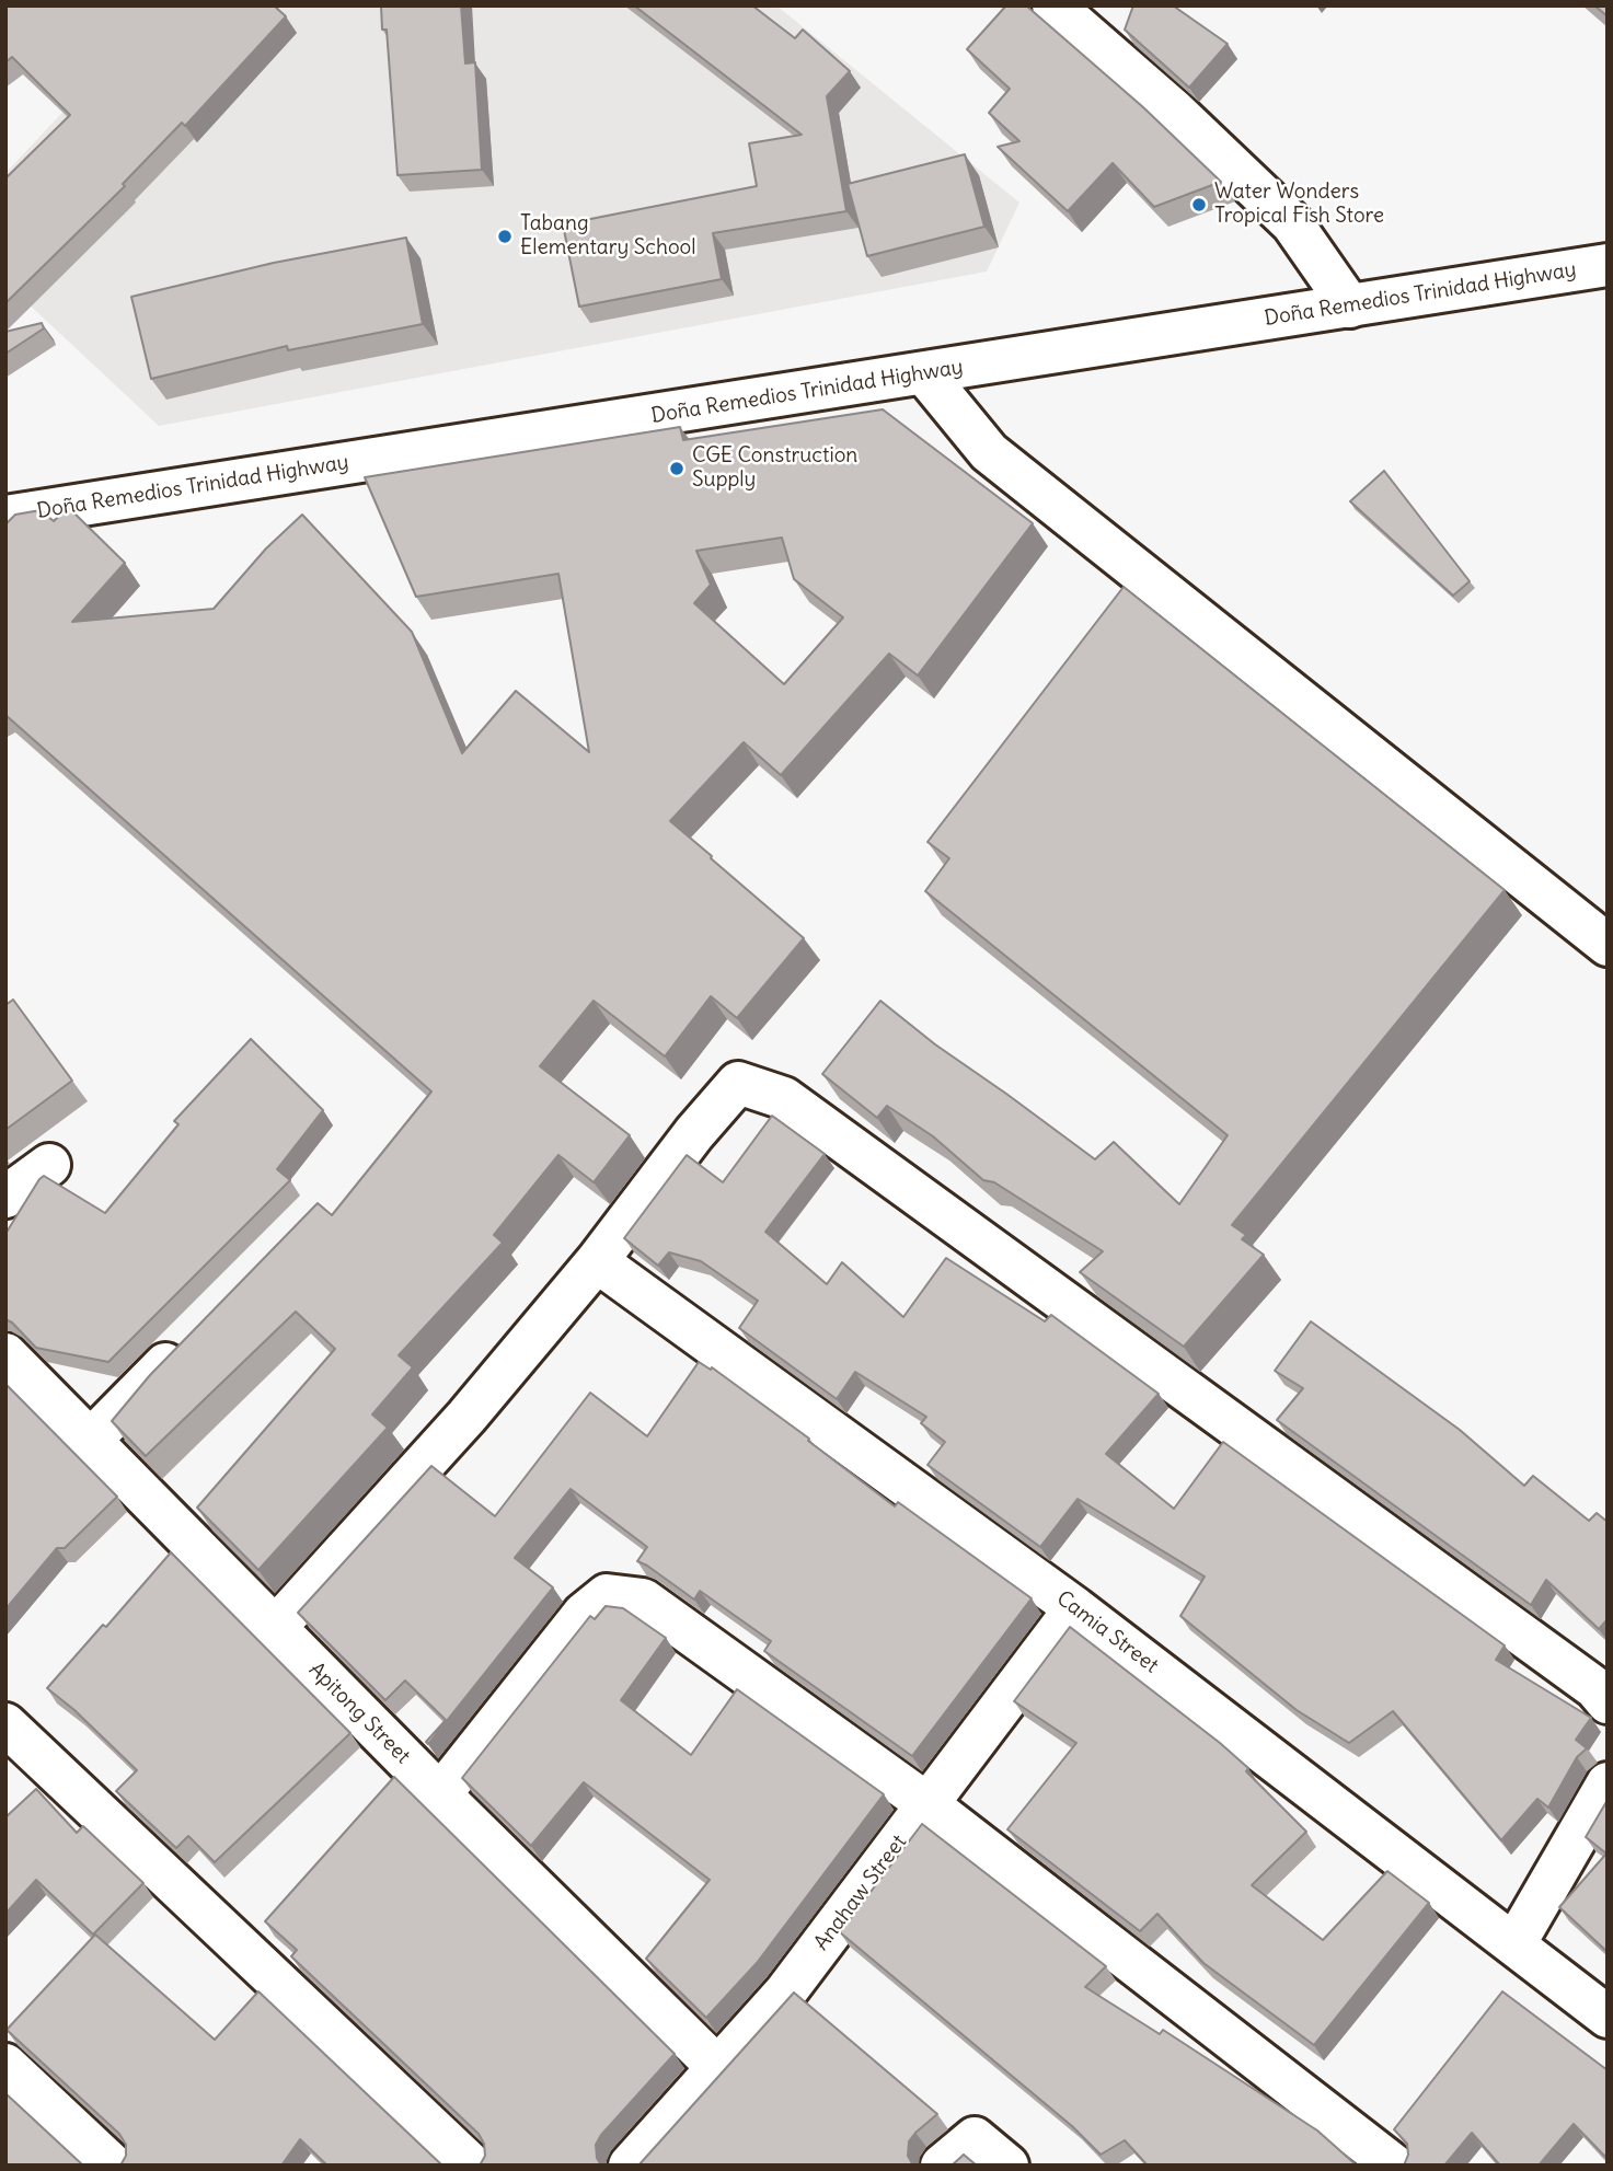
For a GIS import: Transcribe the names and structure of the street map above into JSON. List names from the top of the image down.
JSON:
{
  "streets": {
    "main road": [
      "Doña Remedios Trinidad Highway",
      "Camia Street",
      "Apitong Street",
      "Anahaw Street"
    ]
  },
  "crossings": [
    ["Camia Street", "Anahaw Street"],
    ["Apitong Street", "Anahaw Street"]
  ],
  "places": ["Water Wonders Tropical Fish Store", "Tabang Elementary School", "CGE Construction Supply"]
}
